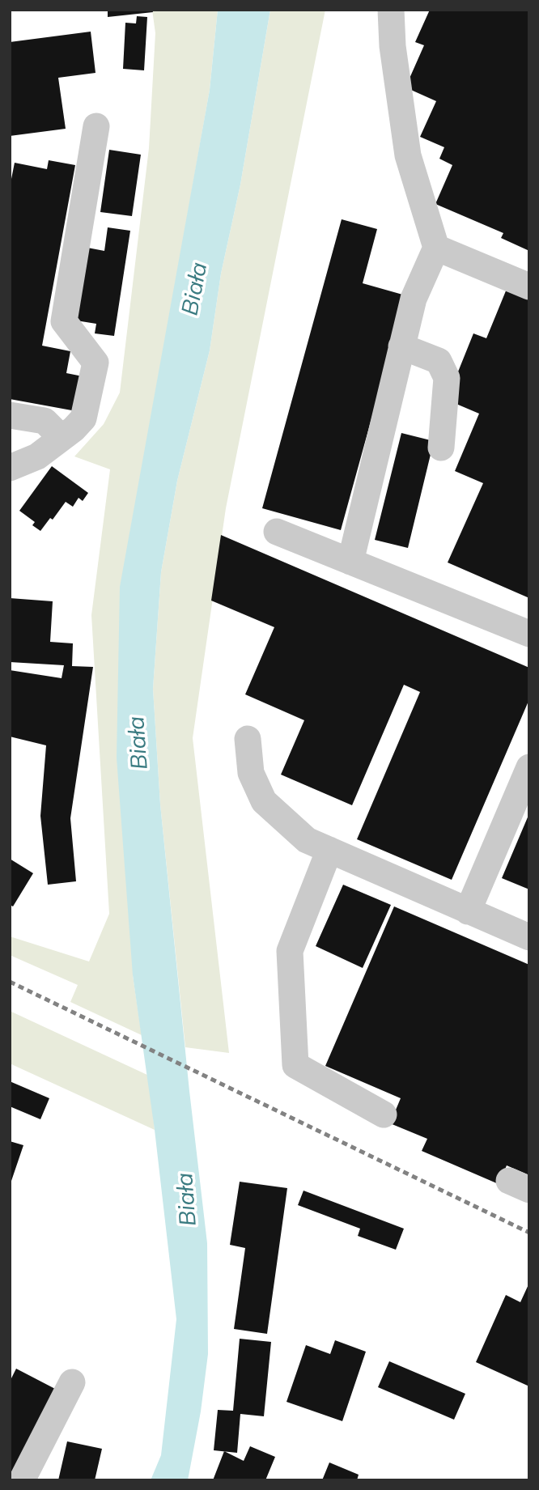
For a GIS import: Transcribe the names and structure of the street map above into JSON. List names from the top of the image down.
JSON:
{
  "water": ["Biała"]
}
